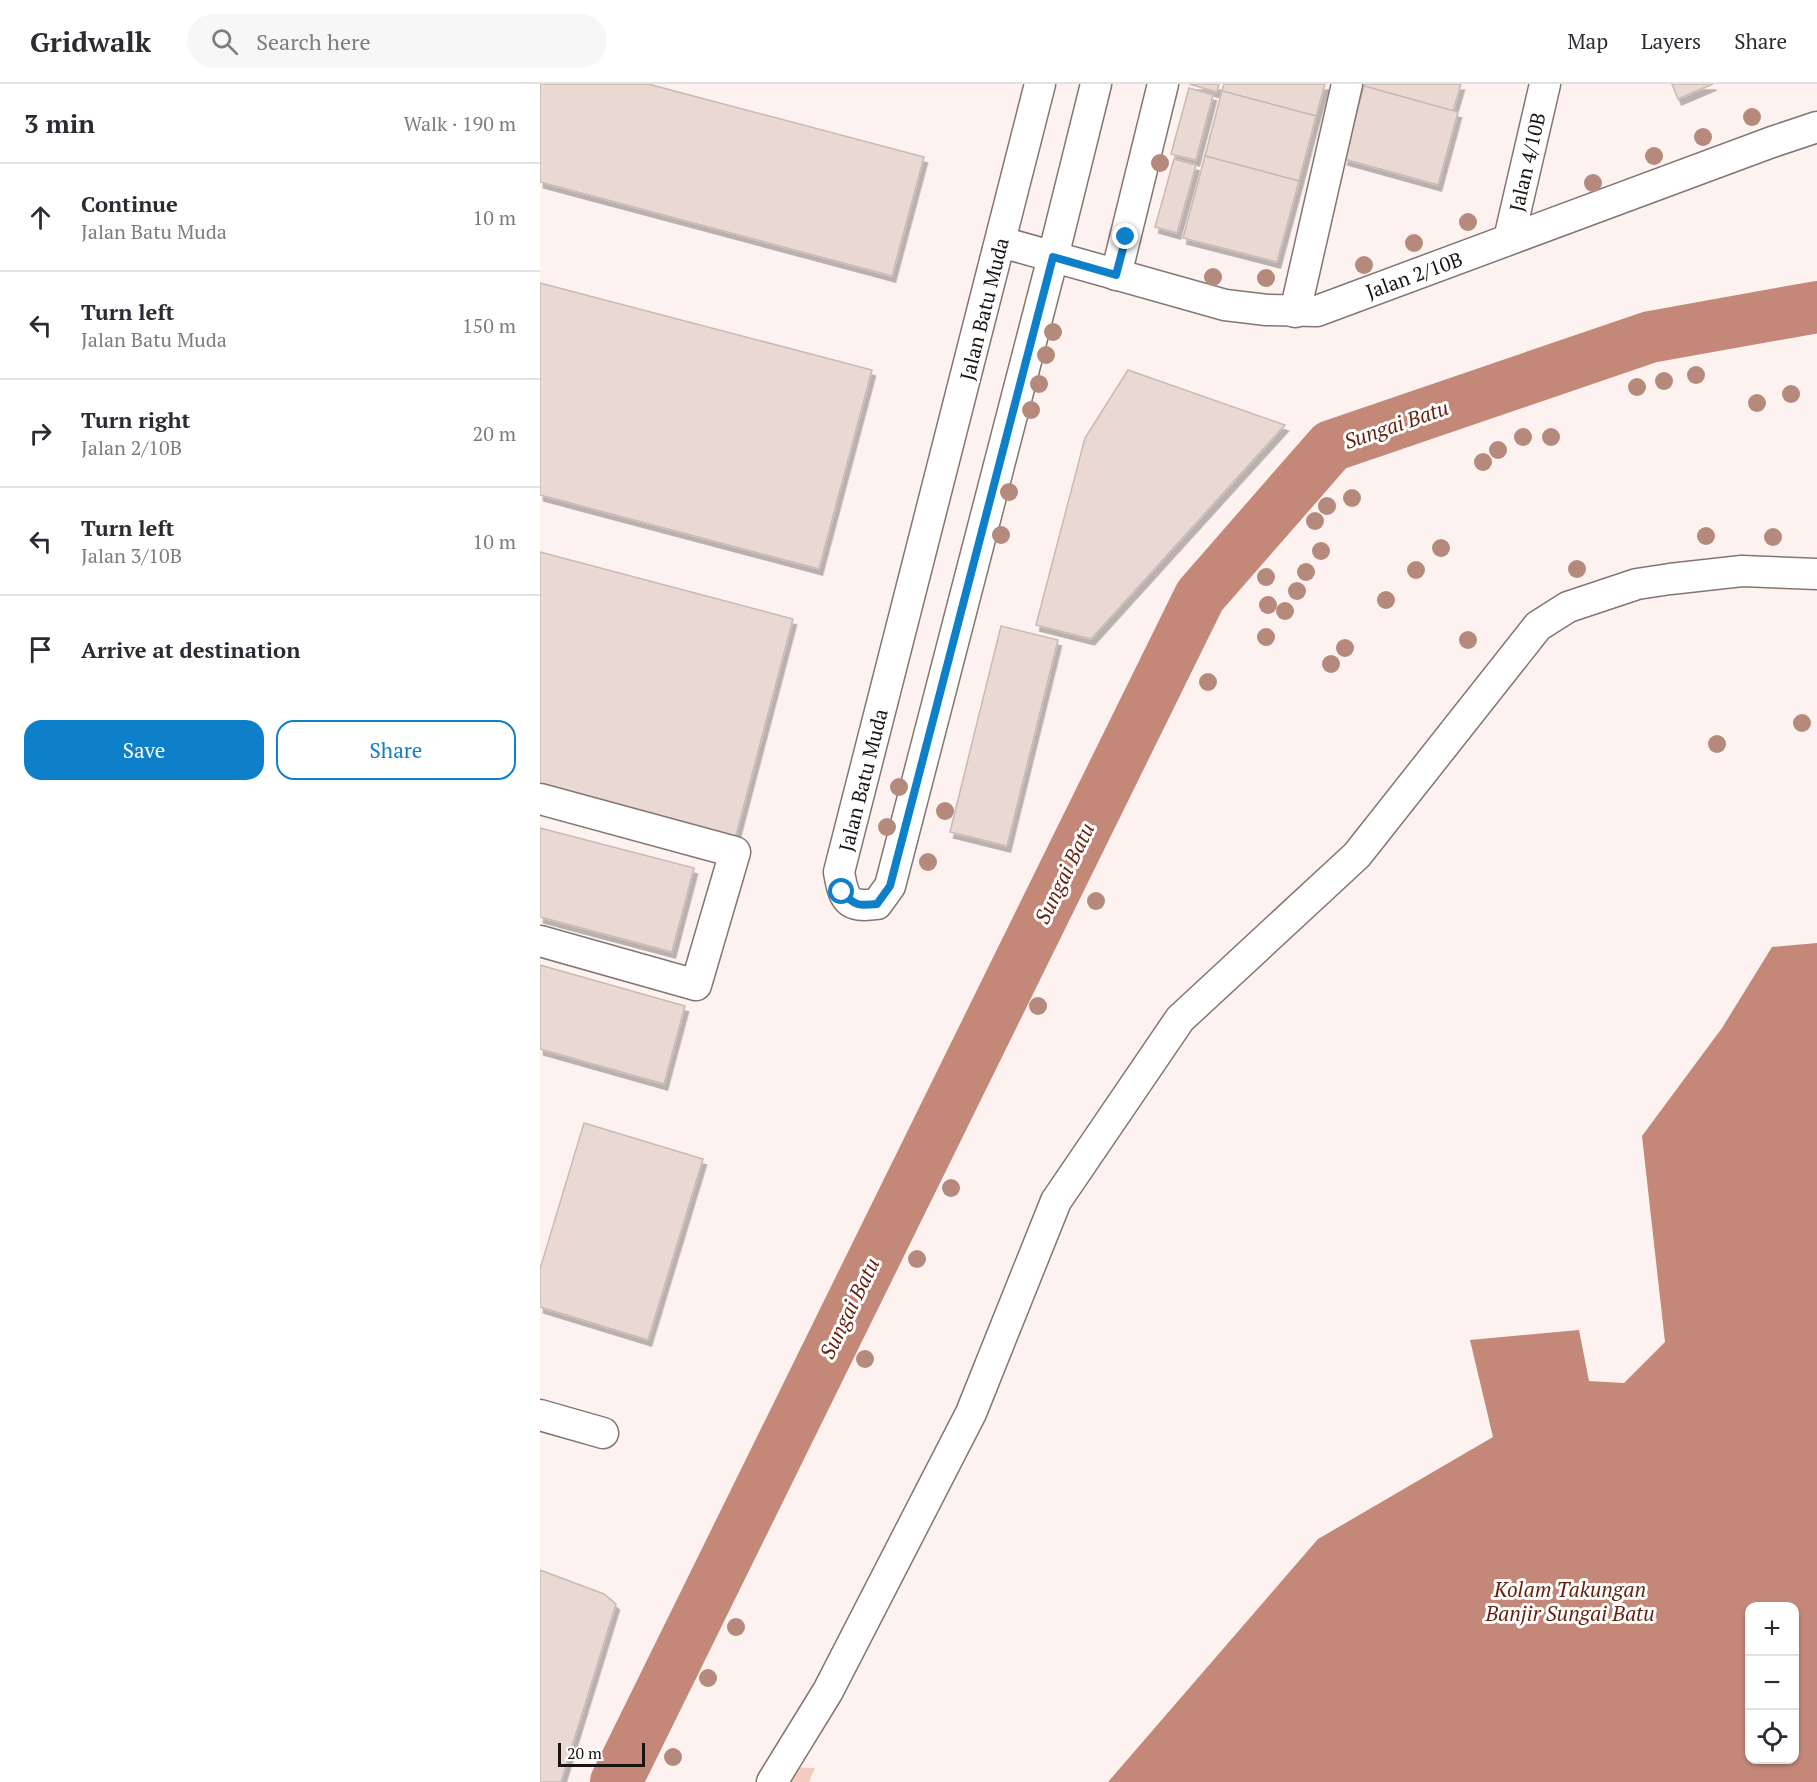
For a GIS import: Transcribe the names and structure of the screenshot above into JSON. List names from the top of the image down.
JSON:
{
  "streets": {
    "street": ["Jalan 4/10B", "Jalan 2/10B", "Jalan Batu Muda"]
  },
  "crossings": [
    ["Jalan 4/10B", "Jalan 2/10B"],
    ["Jalan 2/10B", "Jalan Batu Muda"]
  ],
  "water": ["Sungai Batu", "Kolam Takungan Banjir Sungai Batu"],
  "scale_bar": "20 m",
  "page": {
    "header": "Gridwalk",
    "search": "Search here",
    "nav": ["Map", "Layers", "Share"],
    "heading": ["3 min", "Walk · 190 m"],
    "list": [
      ["Continue", "Jalan Batu Muda", "10 m"],
      ["Turn left", "Jalan Batu Muda", "150 m"],
      ["Turn right", "Jalan 2/10B", "20 m"],
      ["Turn left", "Jalan 3/10B", "10 m"],
      "Arrive at destination"
    ],
    "buttons": ["Save", "Share"],
    "map_buttons": ["+", "−"],
    "scale": "20 m"
  }
}
